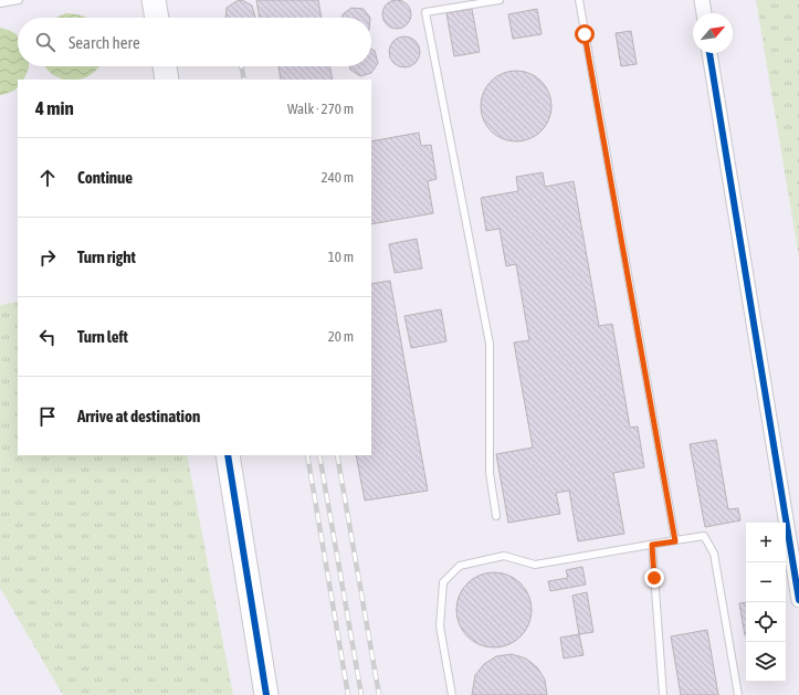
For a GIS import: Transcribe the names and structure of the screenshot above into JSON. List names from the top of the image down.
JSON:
{
  "north": "top right",
  "page": {
    "search": "Search here",
    "heading": ["4 min", "Walk · 270 m"],
    "list": [
      ["Continue", "240 m"],
      ["Turn right", "10 m"],
      ["Turn left", "20 m"],
      "Arrive at destination"
    ],
    "map_buttons": ["+", "−"]
  }
}
